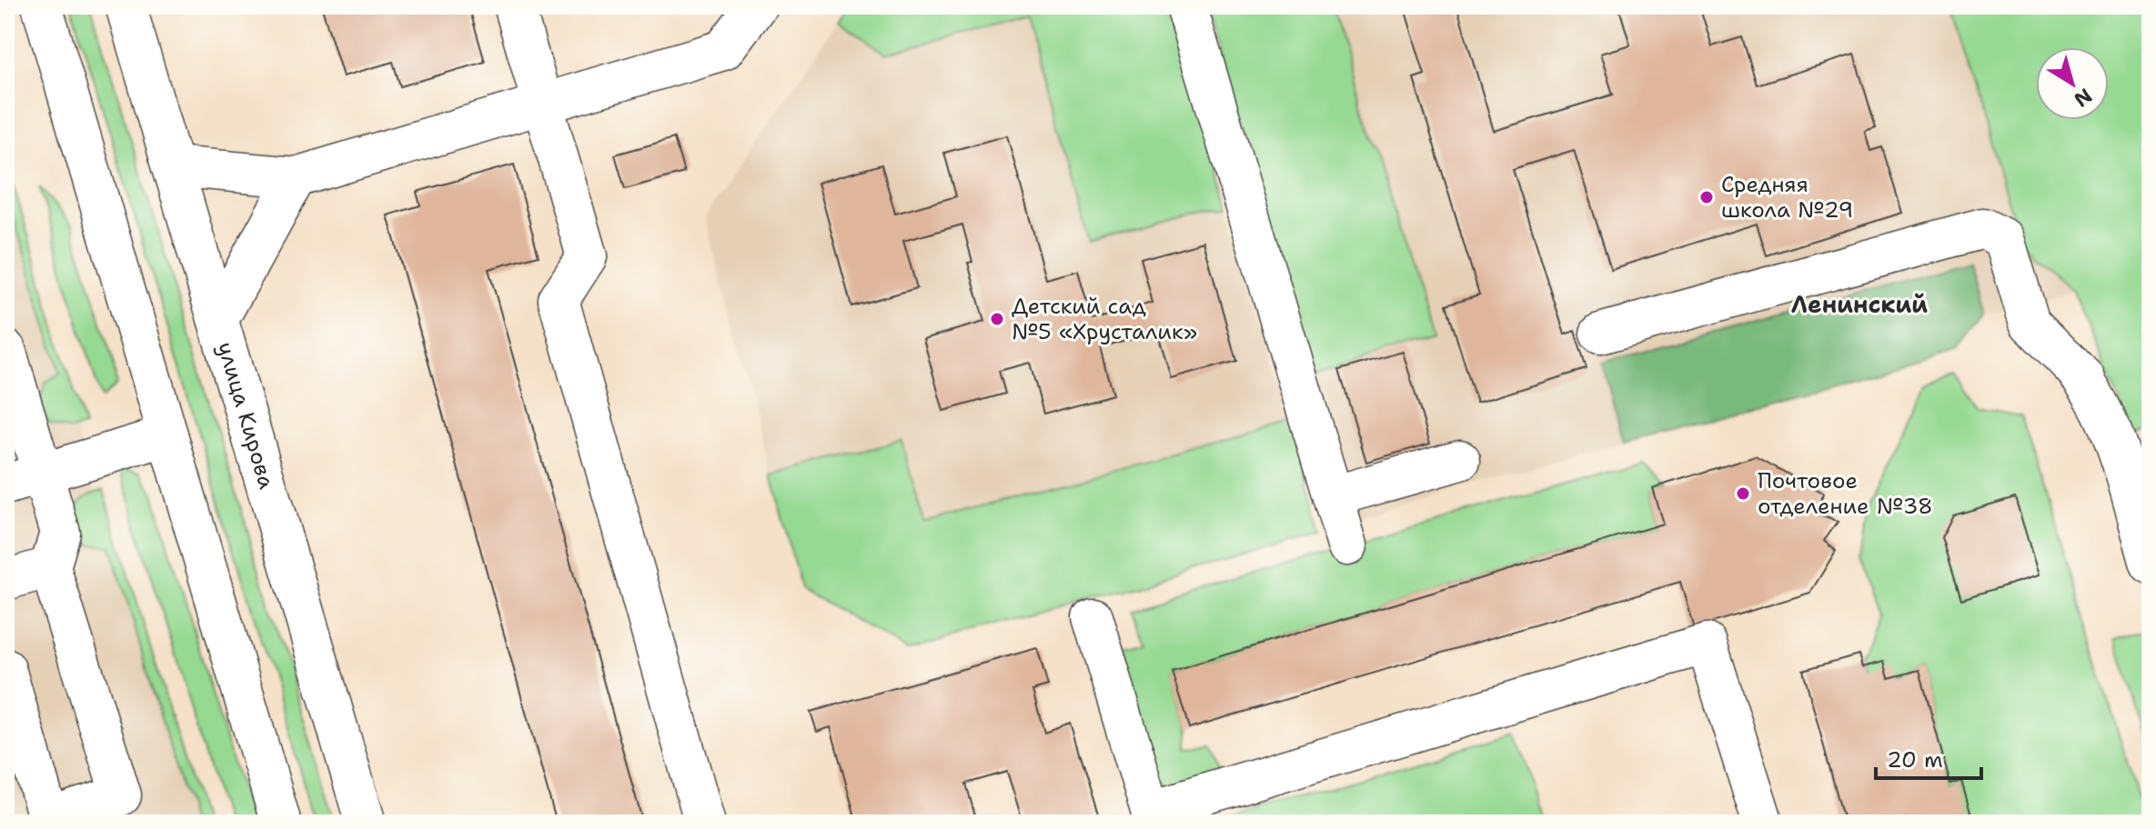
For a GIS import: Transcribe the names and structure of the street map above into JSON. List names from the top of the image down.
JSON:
{
  "streets": {
    "main road": ["улица Кирова"]
  },
  "districts": ["Ленинский"],
  "places": ["Средняя школа №29", "Детский сад №5 «Хрусталик»", "Почтовое отделение №38"],
  "scale_bar": "20 m",
  "north": "bottom right"
}
